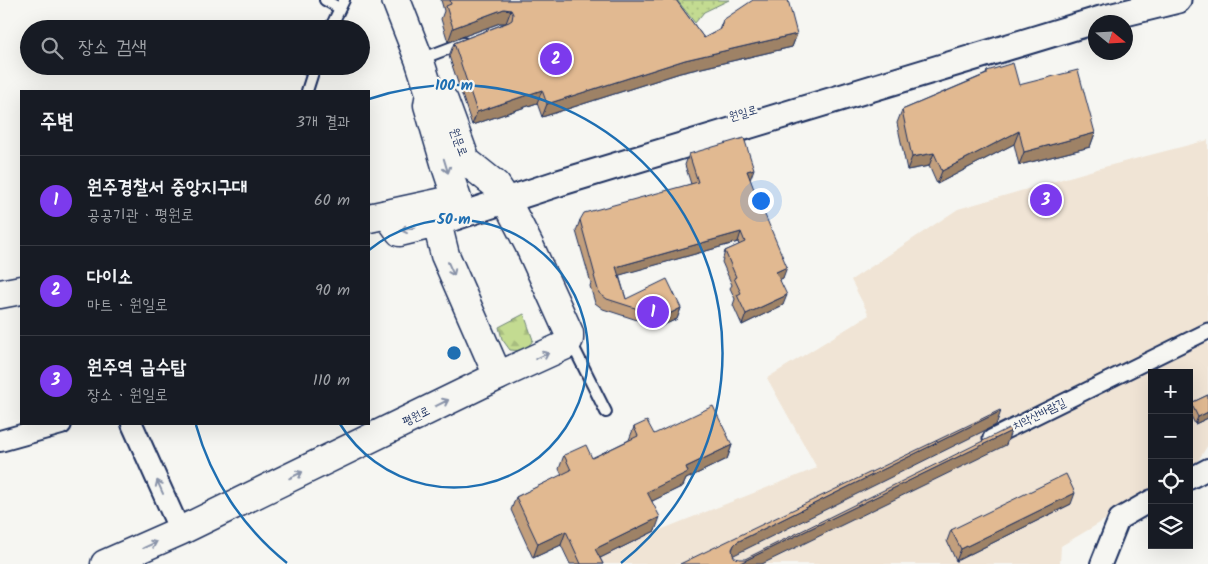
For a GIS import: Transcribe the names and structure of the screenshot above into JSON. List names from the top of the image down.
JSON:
{
  "streets": {
    "main road": ["원일로", "원문로", "평원로"],
    "street": ["치악산바람길"]
  },
  "crossings": [
    ["원일로", "원문로"]
  ],
  "one_way": ["평원로"],
  "north": "right",
  "page": {
    "search": "장소 검색",
    "pins": ["2", "3", "1"],
    "heading": ["주변", "3개 결과"],
    "list": [
      {
        "mark": "1",
        "name": "원주경찰서 중앙지구대",
        "note": "공공기관 · 평원로",
        "value": "60 m"
      },
      {
        "mark": "2",
        "name": "다이소",
        "note": "마트 · 원일로",
        "value": "90 m"
      },
      {
        "mark": "3",
        "name": "원주역 급수탑",
        "note": "장소 · 원일로",
        "value": "110 m"
      }
    ],
    "map_buttons": ["+", "−"]
  },
  "rings": ["100 m", "50 m"]
}
